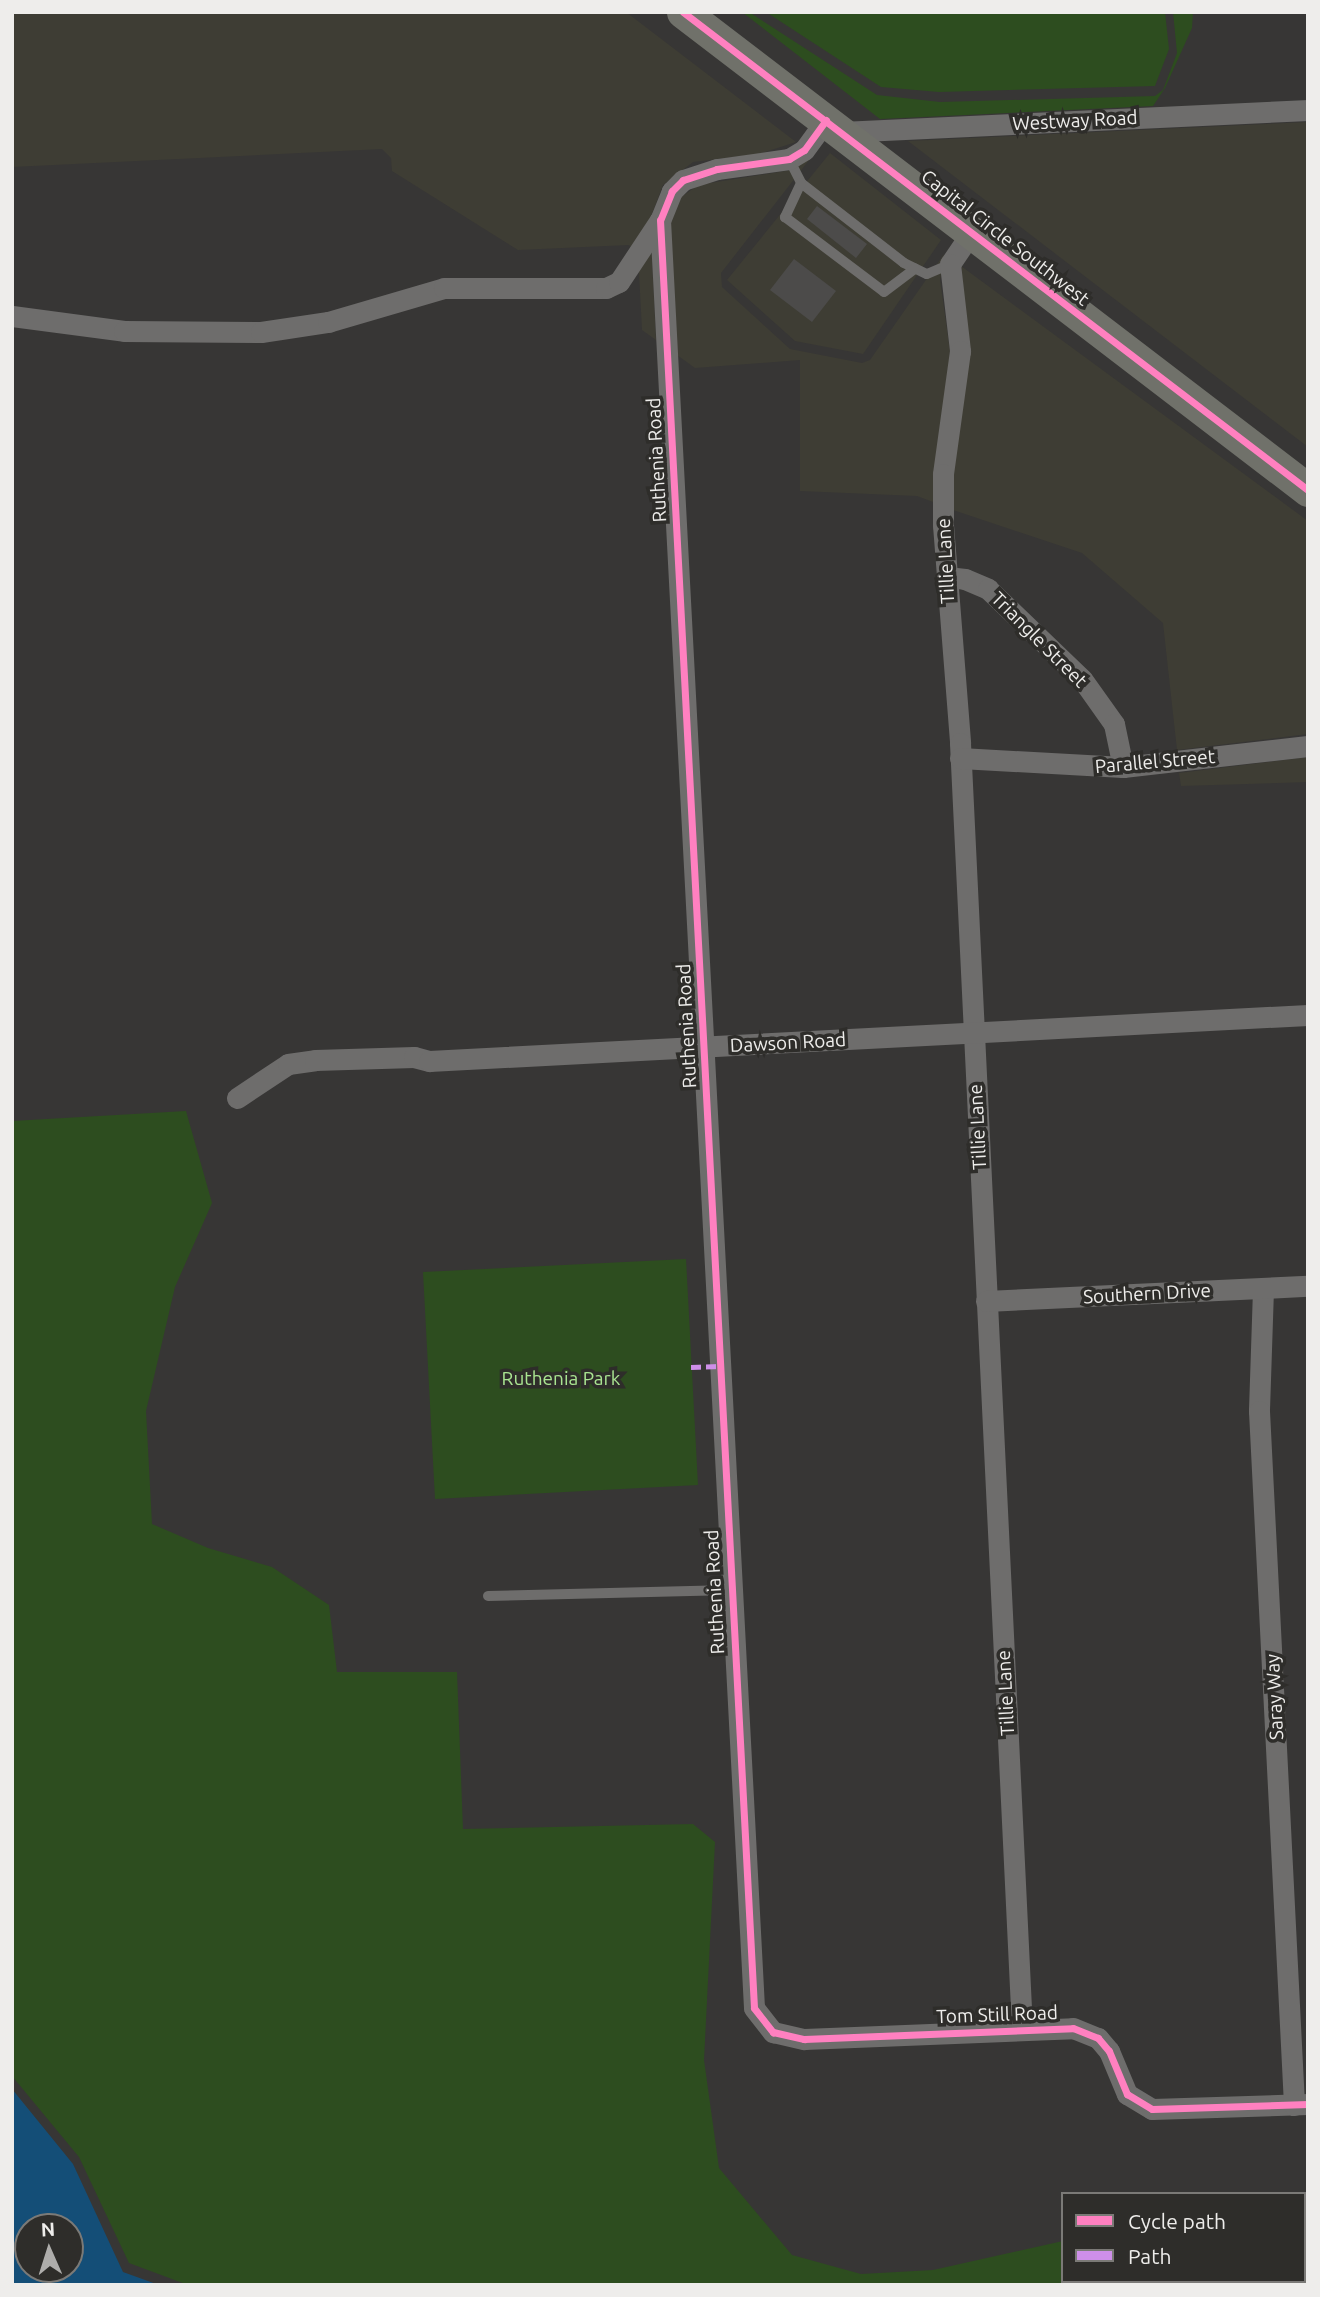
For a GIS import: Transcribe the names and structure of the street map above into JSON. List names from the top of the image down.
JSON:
{
  "streets": {
    "main road": ["Capital Circle Southwest"],
    "street": [
      "Westway Road",
      "Ruthenia Road",
      "Tillie Lane",
      "Triangle Street",
      "Parallel Street",
      "Dawson Road",
      "Southern Drive",
      "Saray Way",
      "Tom Still Road"
    ]
  },
  "crossings": [
    ["Westway Road", "Capital Circle Southwest"],
    ["Ruthenia Road", "Dawson Road"],
    ["Ruthenia Road", "Tom Still Road"],
    ["Tillie Lane", "Triangle Street"],
    ["Tillie Lane", "Parallel Street"],
    ["Tillie Lane", "Dawson Road"],
    ["Tillie Lane", "Southern Drive"],
    ["Tillie Lane", "Tom Still Road"],
    ["Triangle Street", "Parallel Street"],
    ["Southern Drive", "Saray Way"],
    ["Saray Way", "Tom Still Road"]
  ],
  "parks": ["Ruthenia Park"],
  "legend": ["Cycle path", "Path"],
  "north": "top"
}
